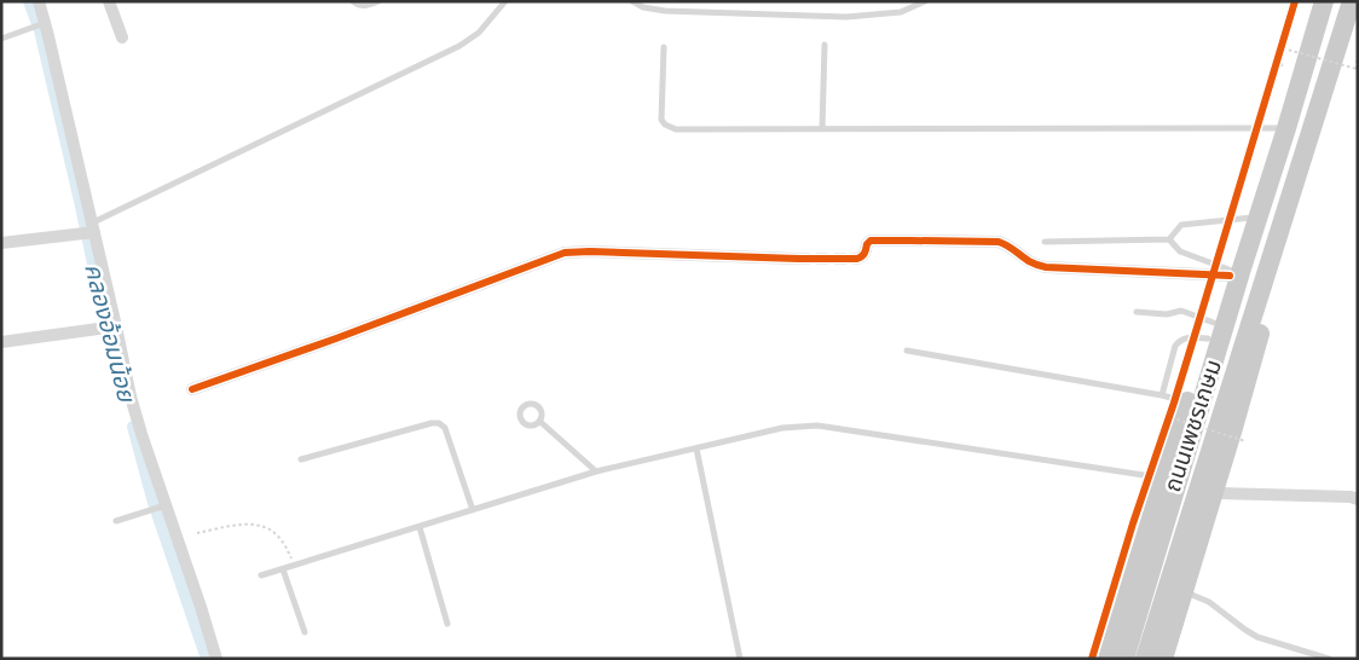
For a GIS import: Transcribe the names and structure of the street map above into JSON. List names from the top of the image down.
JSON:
{
  "streets": {
    "main road": ["ถนนเพชรเกษม"]
  },
  "water": ["คลองอ้อมน้อย"]
}
